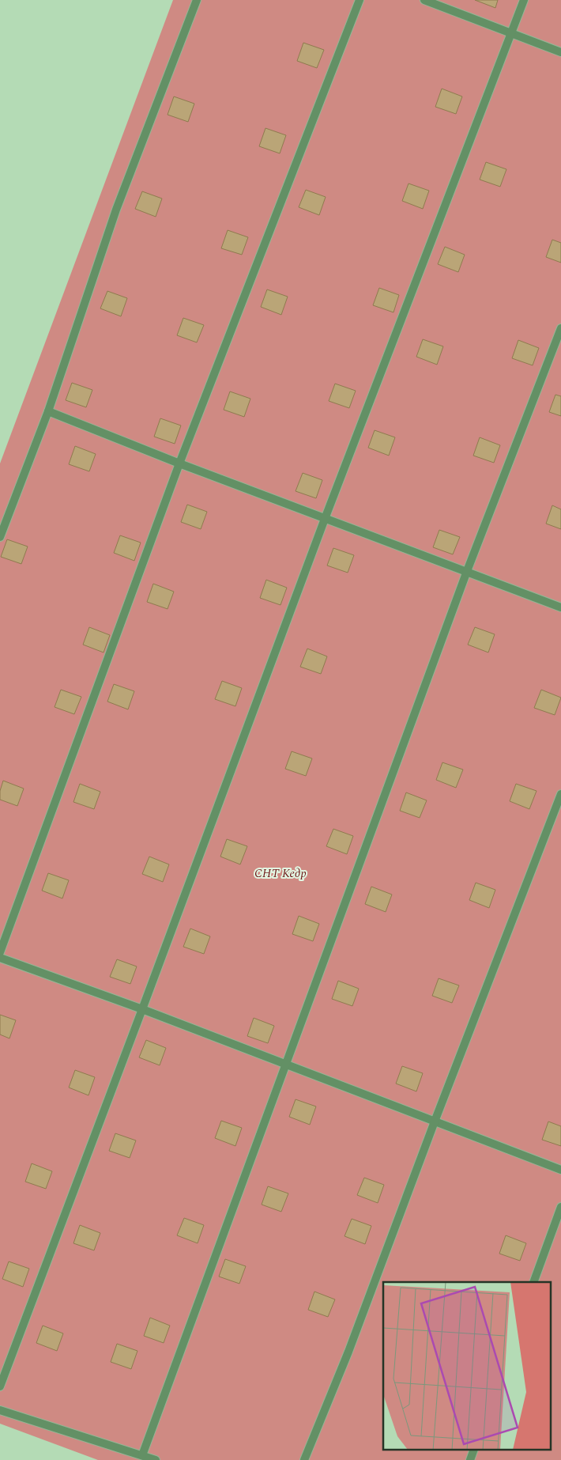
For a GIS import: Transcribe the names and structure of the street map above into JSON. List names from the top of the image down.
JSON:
{
  "parks": ["СНТ Кедр"]
}
